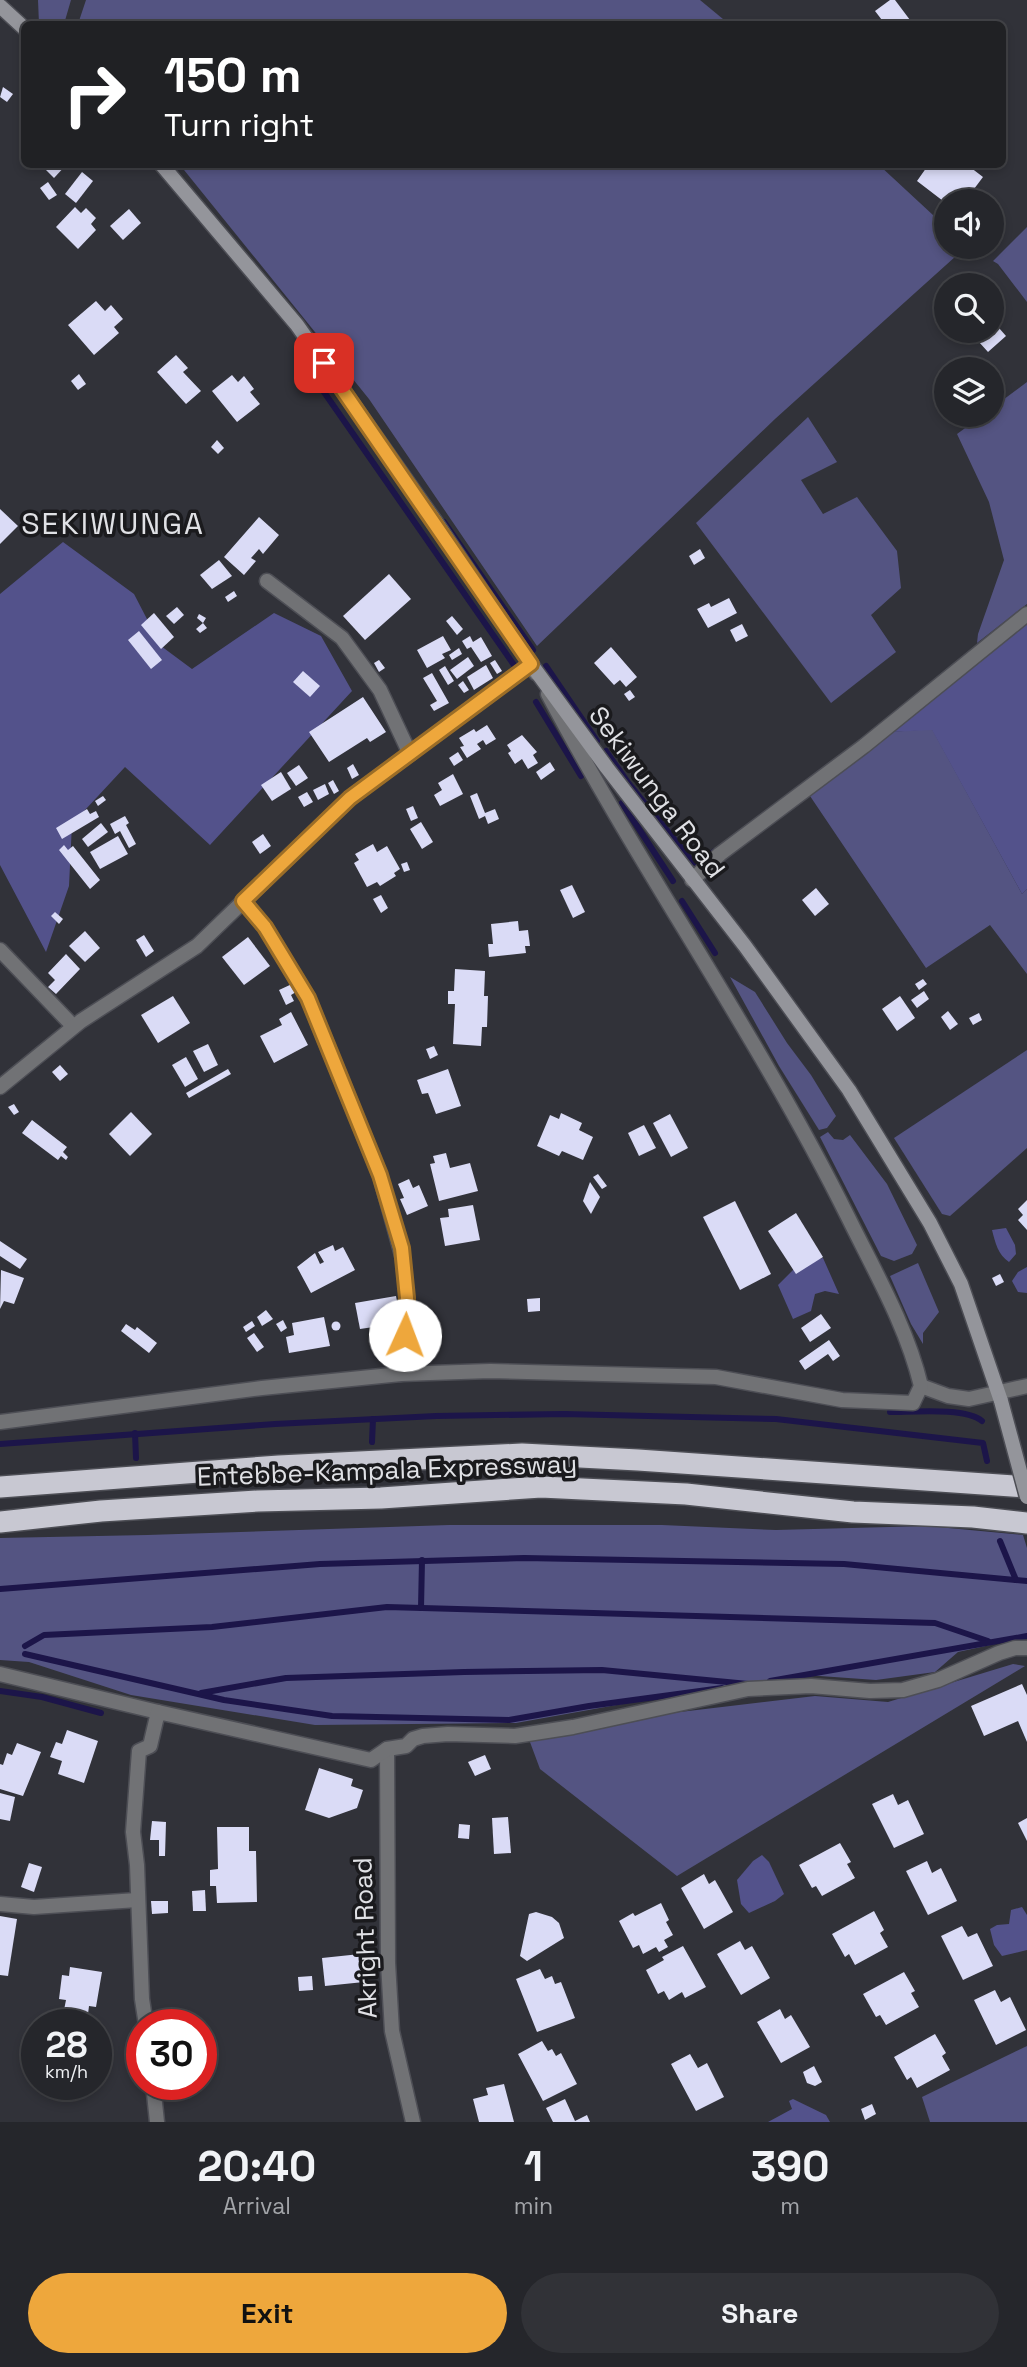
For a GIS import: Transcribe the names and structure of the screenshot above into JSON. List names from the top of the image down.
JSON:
{
  "streets": {
    "highway": ["Entebbe-Kampala Expressway"],
    "main road": ["Sekiwunga Road"],
    "street": ["Akright Road"]
  },
  "districts": ["SEKIWUNGA"],
  "page": {
    "turn": ["150 m", "Turn right"],
    "speed": "28 km/h",
    "limit": "30",
    "eta": [
      "20:40",
      "Arrival",
      "1",
      "min",
      "390",
      "m"
    ],
    "buttons": ["Exit", "Share"]
  }
}
